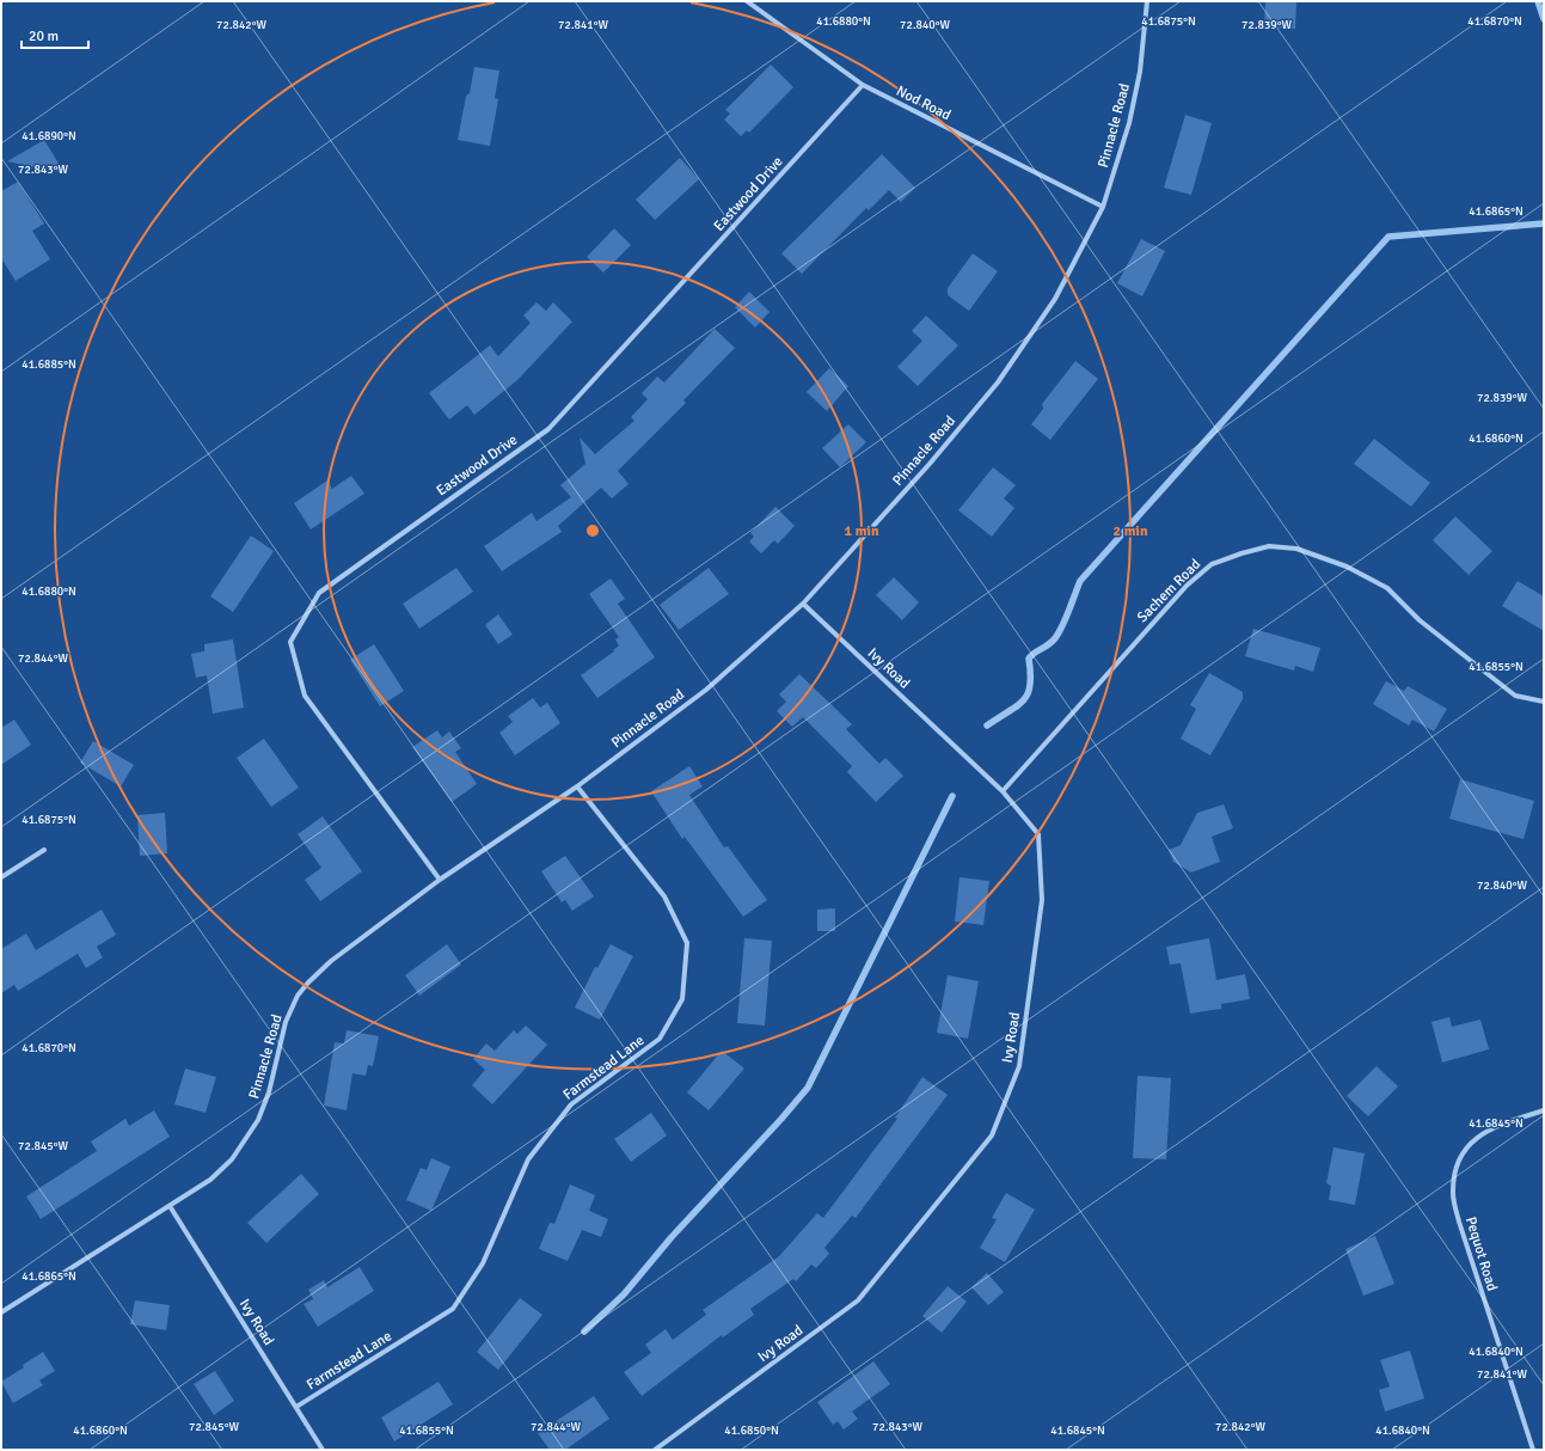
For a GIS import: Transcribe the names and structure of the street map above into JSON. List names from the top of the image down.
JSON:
{
  "streets": {
    "street": [
      "Nod Road",
      "Pinnacle Road",
      "Eastwood Drive",
      "Sachem Road",
      "Ivy Road",
      "Farmstead Lane",
      "Pequot Road"
    ]
  },
  "crossings": [
    ["Nod Road", "Pinnacle Road"],
    ["Nod Road", "Eastwood Drive"],
    ["Pinnacle Road", "Eastwood Drive"],
    ["Pinnacle Road", "Ivy Road"],
    ["Pinnacle Road", "Farmstead Lane"],
    ["Sachem Road", "Ivy Road"],
    ["Ivy Road", "Farmstead Lane"]
  ],
  "scale_bar": "20 m",
  "coordinates": [
    "41.6870°N",
    "41.6880°N",
    "41.6875°N",
    "72.842°W",
    "72.841°W",
    "72.840°W",
    "72.839°W",
    "41.6890°N",
    "72.843°W",
    "41.6865°N",
    "41.6885°N",
    "41.6860°N",
    "72.844°W",
    "41.6855°N",
    "41.6845°N",
    "72.845°W",
    "41.6840°N",
    "41.6850°N"
  ],
  "rings": ["1 min", "2 min"]
}
